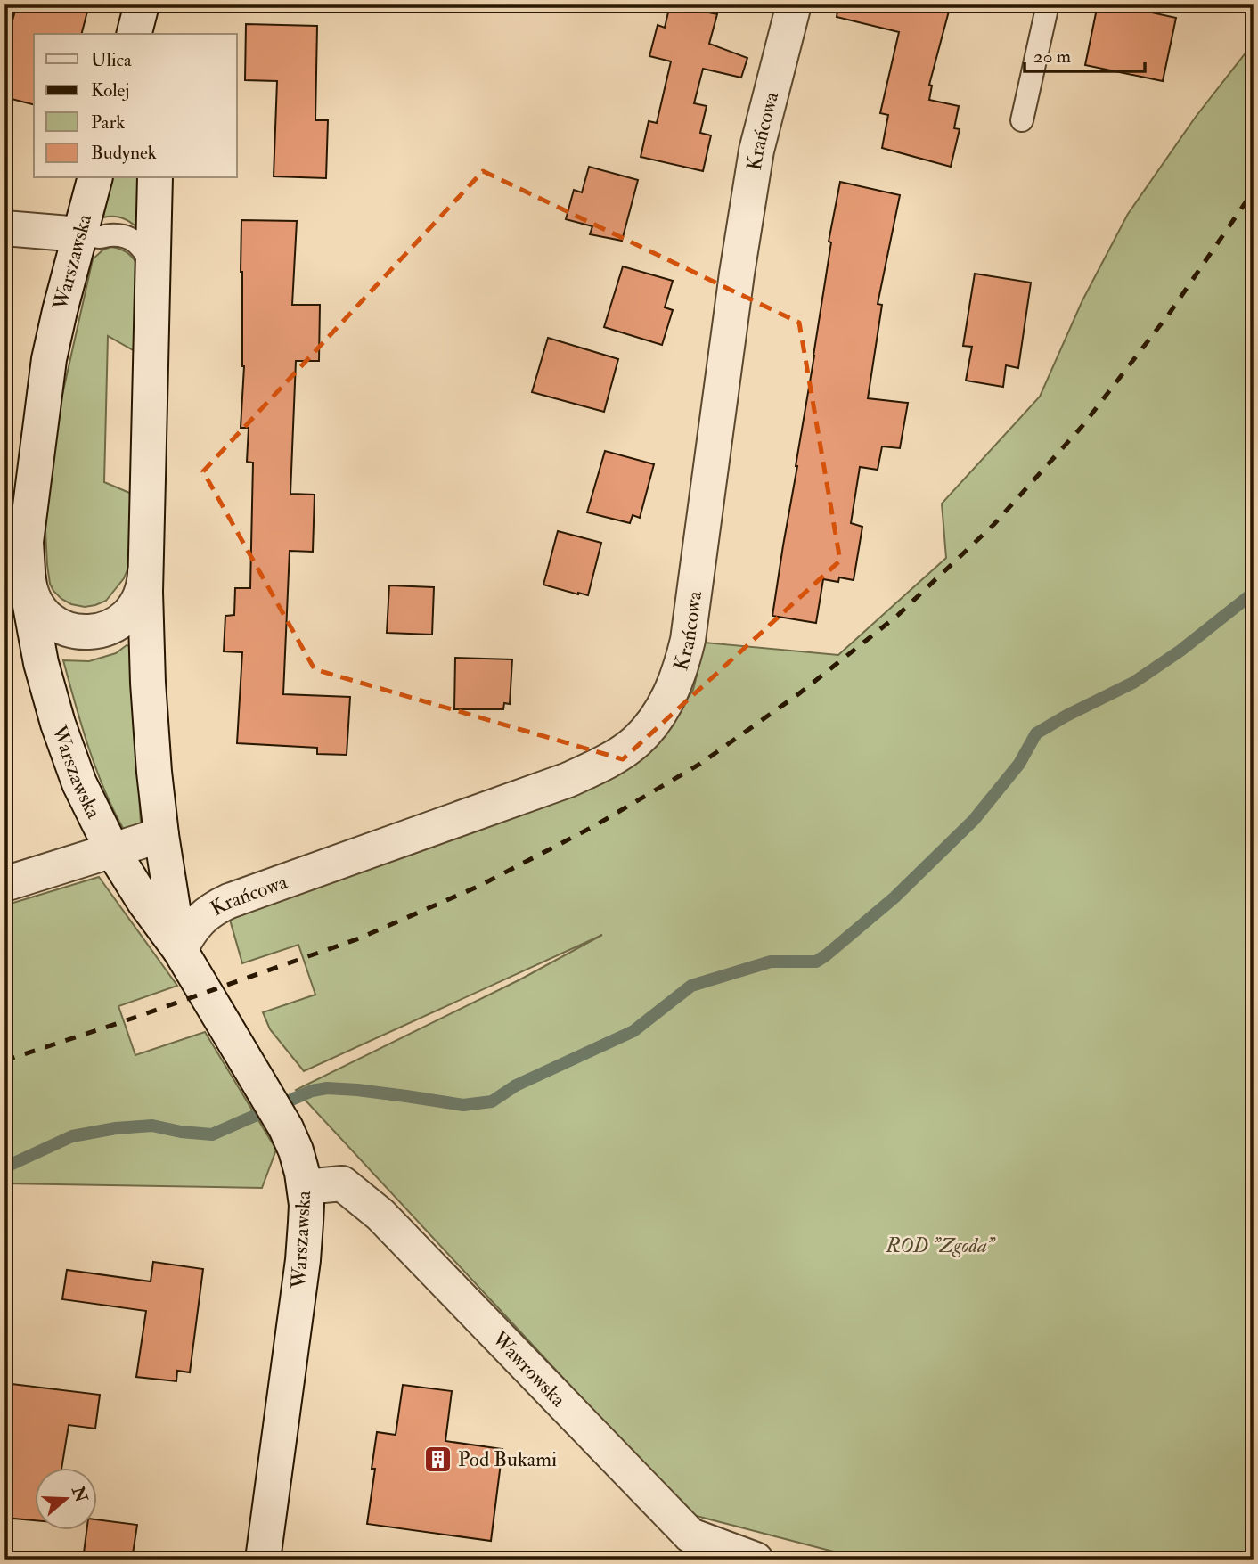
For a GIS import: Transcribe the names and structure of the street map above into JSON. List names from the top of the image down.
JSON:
{
  "streets": {
    "street": ["Krańcowa", "Warszawska", "Wawrowska"]
  },
  "crossings": [
    ["Krańcowa", "Warszawska"],
    ["Warszawska", "Wawrowska"]
  ],
  "parks": ["ROD \"Zgoda\""],
  "places": {
    "building": ["Pod Bukami"]
  },
  "legend": [
    "Ulica",
    "Kolej",
    "Park",
    "Budynek"
  ],
  "scale_bar": "20 m",
  "north": "right"
}
